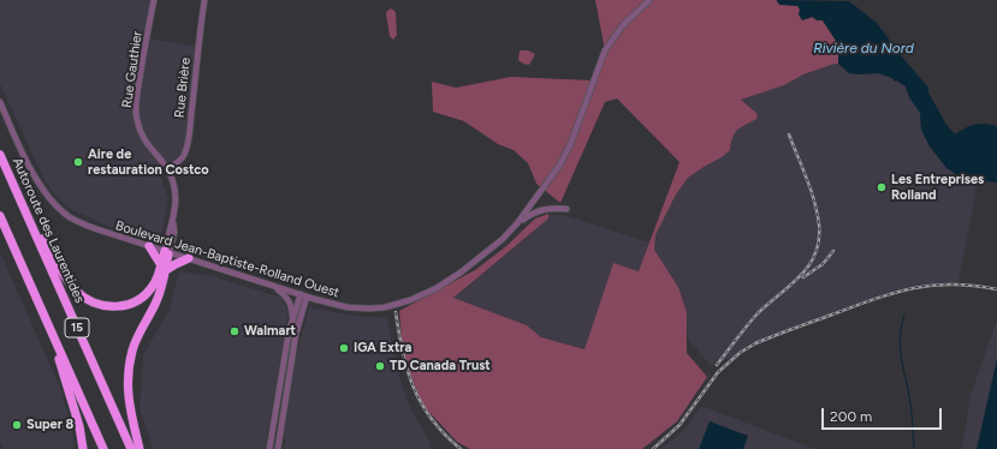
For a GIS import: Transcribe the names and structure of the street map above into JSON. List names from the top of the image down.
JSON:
{
  "streets": {
    "highway": ["Autoroute des Laurentides", "15"],
    "street": ["Rue Gauthier", "Rue Brière", "Boulevard Jean-Baptiste-Rolland Ouest"]
  },
  "crossings": [
    ["Rue Gauthier", "Rue Brière"],
    ["Rue Gauthier", "Boulevard Jean-Baptiste-Rolland Ouest"]
  ],
  "water": ["Rivière du Nord"],
  "places": [
    "Aire de restauration Costco",
    "Les Entreprises Rolland",
    "Walmart",
    "IGA Extra",
    "TD Canada Trust",
    "Super 8"
  ],
  "scale_bar": "200 m"
}
